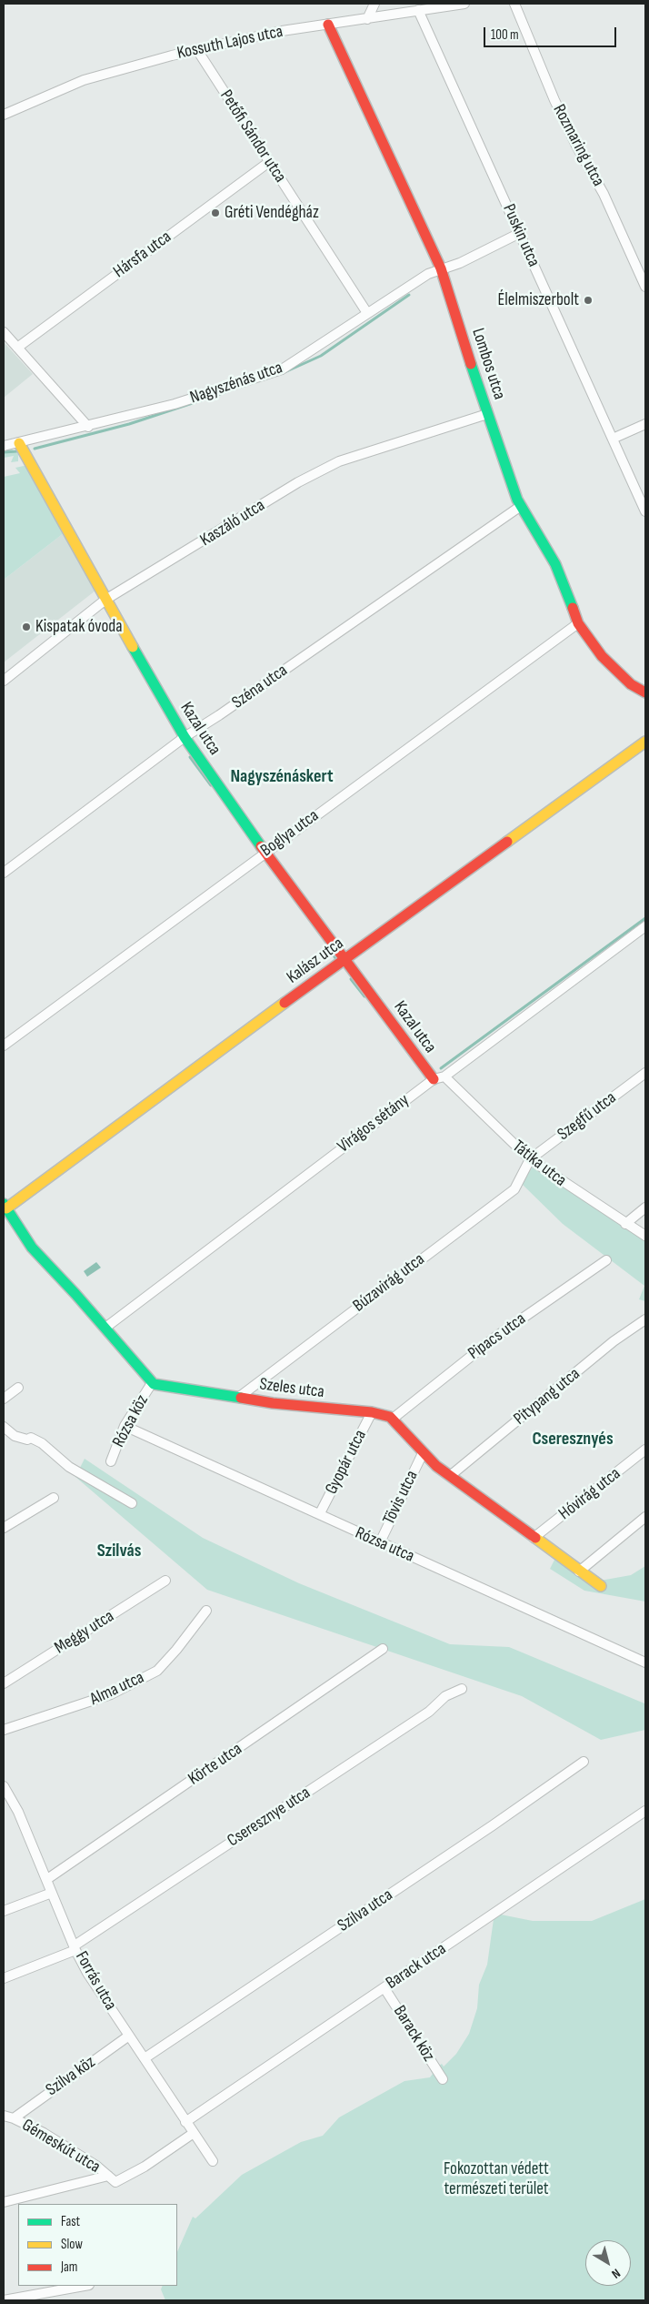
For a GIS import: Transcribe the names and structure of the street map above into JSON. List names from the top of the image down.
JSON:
{
  "streets": {
    "street": [
      "Kossuth Lajos utca",
      "Petőfi Sándor utca",
      "Rozmaring utca",
      "Puskin utca",
      "Hársfa utca",
      "Lombos utca",
      "Nagyszénás utca",
      "Kaszáló utca",
      "Széna utca",
      "Kazal utca",
      "Boglya utca",
      "Kalász utca",
      "Szegfű utca",
      "Virágos sétány",
      "Tátika utca",
      "Búzavirág utca",
      "Pipacs utca",
      "Szeles utca",
      "Pitypang utca",
      "Rózsa köz",
      "Gyopár utca",
      "Hóvirág utca",
      "Tövis utca",
      "Rózsa utca",
      "Meggy utca",
      "Alma utca",
      "Körte utca",
      "Cseresznye utca",
      "Szilva utca",
      "Barack utca",
      "Forrás utca",
      "Barack köz",
      "Szilva köz",
      "Gémeskút utca"
    ]
  },
  "crossings": [
    ["Kossuth Lajos utca", "Petőfi Sándor utca"],
    ["Kossuth Lajos utca", "Puskin utca"],
    ["Kossuth Lajos utca", "Lombos utca"],
    ["Petőfi Sándor utca", "Hársfa utca"],
    ["Petőfi Sándor utca", "Nagyszénás utca"],
    ["Puskin utca", "Nagyszénás utca"],
    ["Lombos utca", "Nagyszénás utca"],
    ["Lombos utca", "Kaszáló utca"],
    ["Lombos utca", "Széna utca"],
    ["Lombos utca", "Boglya utca"],
    ["Nagyszénás utca", "Kazal utca"],
    ["Kaszáló utca", "Kazal utca"],
    ["Széna utca", "Kazal utca"],
    ["Kazal utca", "Boglya utca"],
    ["Kazal utca", "Kalász utca"],
    ["Kazal utca", "Virágos sétány"],
    ["Szegfű utca", "Tátika utca"],
    ["Szegfű utca", "Búzavirág utca"],
    ["Virágos sétány", "Tátika utca"],
    ["Tátika utca", "Búzavirág utca"],
    ["Búzavirág utca", "Szeles utca"],
    ["Pipacs utca", "Szeles utca"],
    ["Szeles utca", "Rózsa köz"],
    ["Szeles utca", "Gyopár utca"],
    ["Rózsa köz", "Rózsa utca"],
    ["Gyopár utca", "Rózsa utca"],
    ["Tövis utca", "Rózsa utca"],
    ["Körte utca", "Forrás utca"],
    ["Cseresznye utca", "Forrás utca"],
    ["Szilva utca", "Forrás utca"],
    ["Barack utca", "Forrás utca"],
    ["Barack utca", "Barack köz"],
    ["Forrás utca", "Szilva köz"],
    ["Szilva köz", "Gémeskút utca"]
  ],
  "districts": ["Nagyszénáskert", "Cseresznyés", "Szilvás"],
  "parks": ["Fokozottan védett természeti terület"],
  "places": ["Gréti Vendégház", "Élelmiszerbolt", "Kispatak óvoda"],
  "legend": ["Fast", "Slow", "Jam"],
  "scale_bar": "100 m",
  "north": "bottom right"
}
